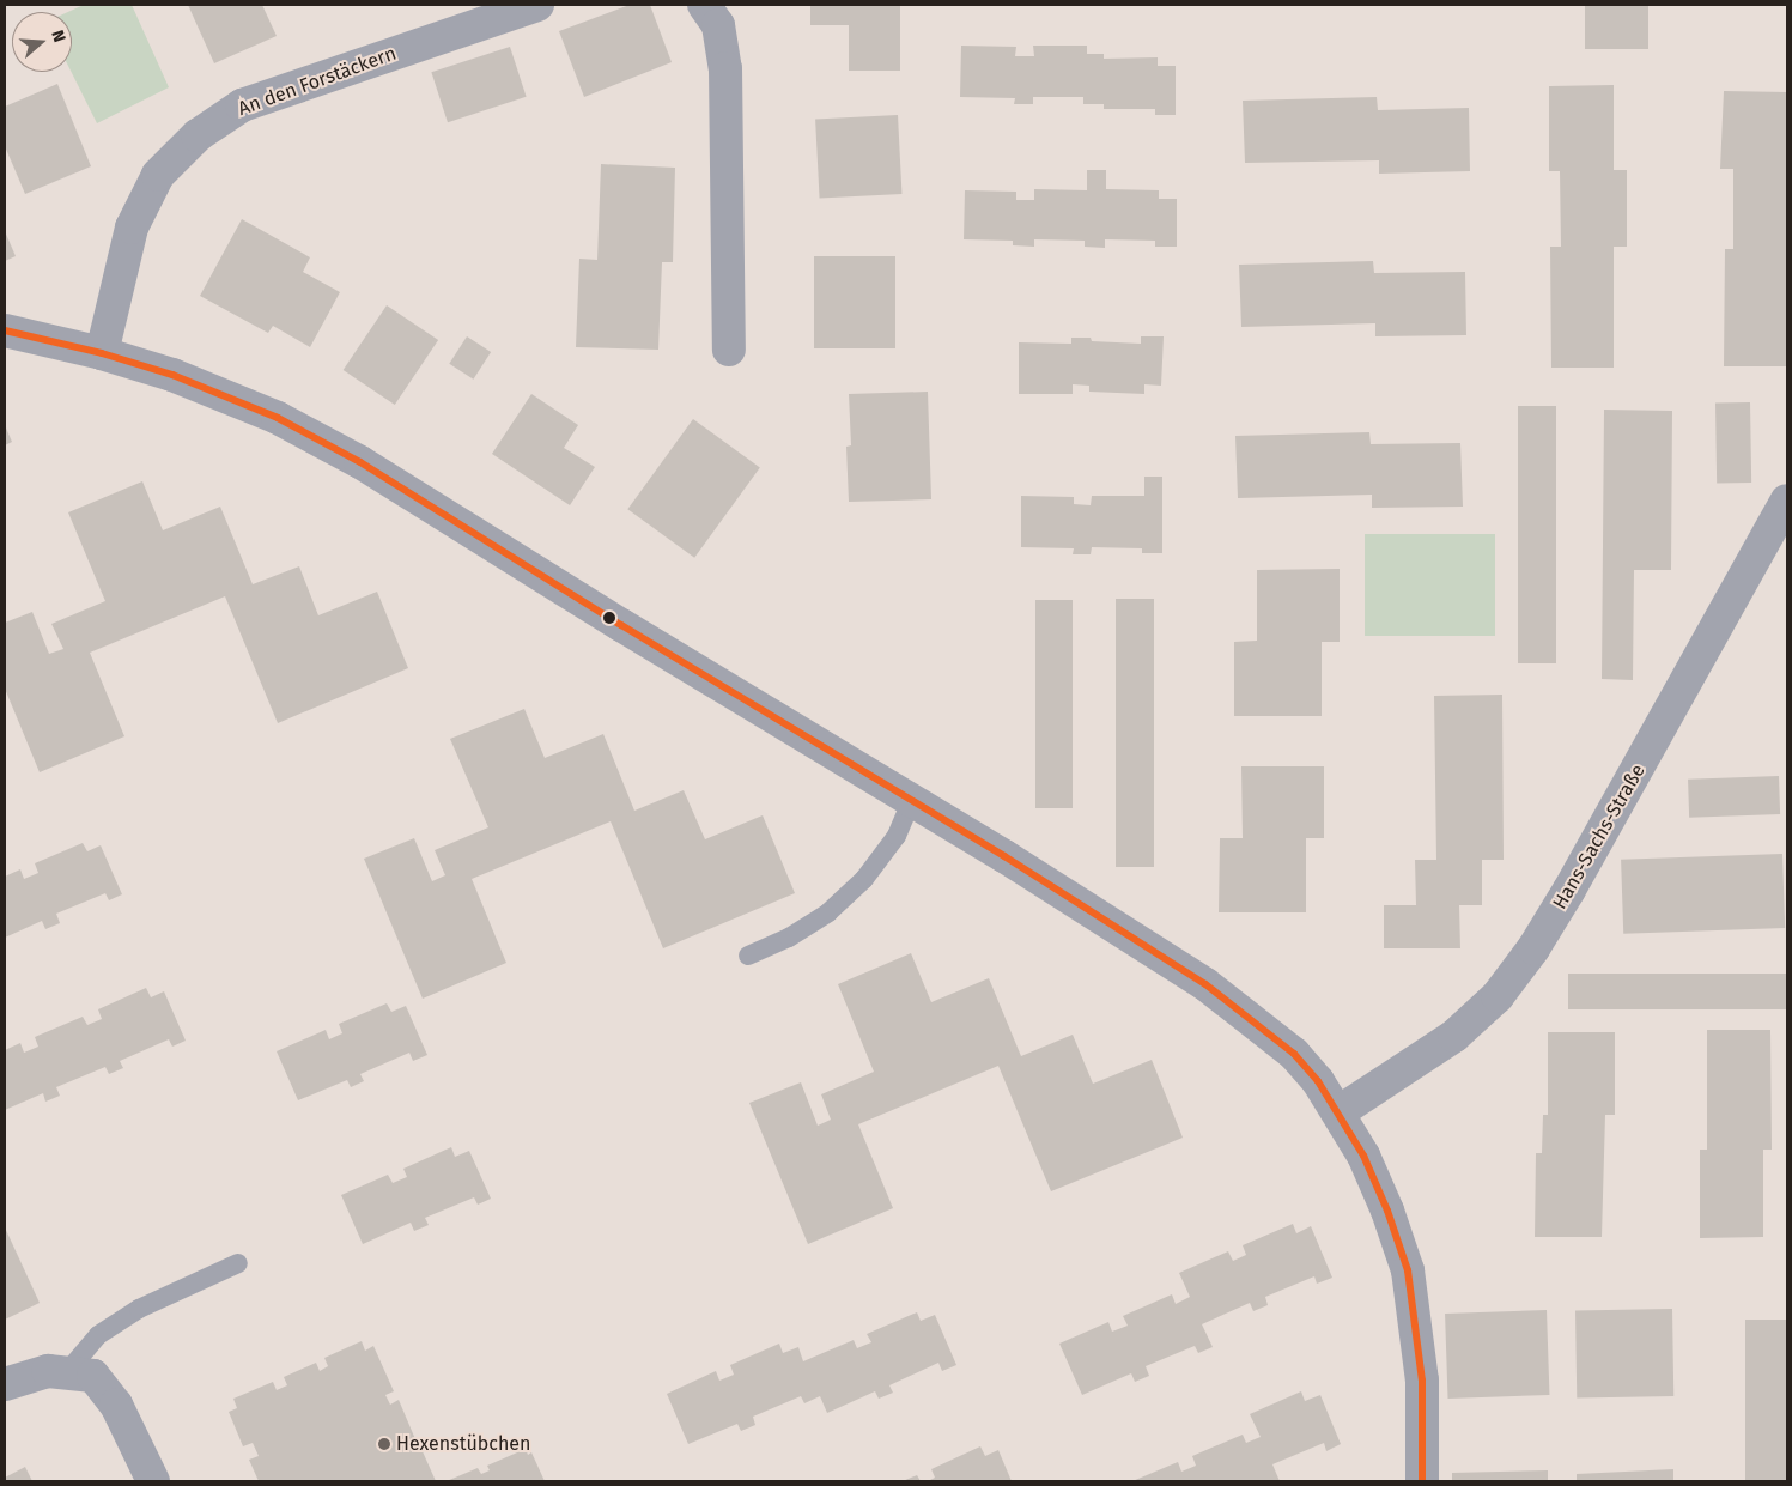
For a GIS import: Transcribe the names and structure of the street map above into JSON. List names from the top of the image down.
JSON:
{
  "streets": {
    "street": ["An den Forstäckern", "Hans-Sachs-Straße"]
  },
  "places": ["Hexenstübchen"],
  "north": "right"
}
